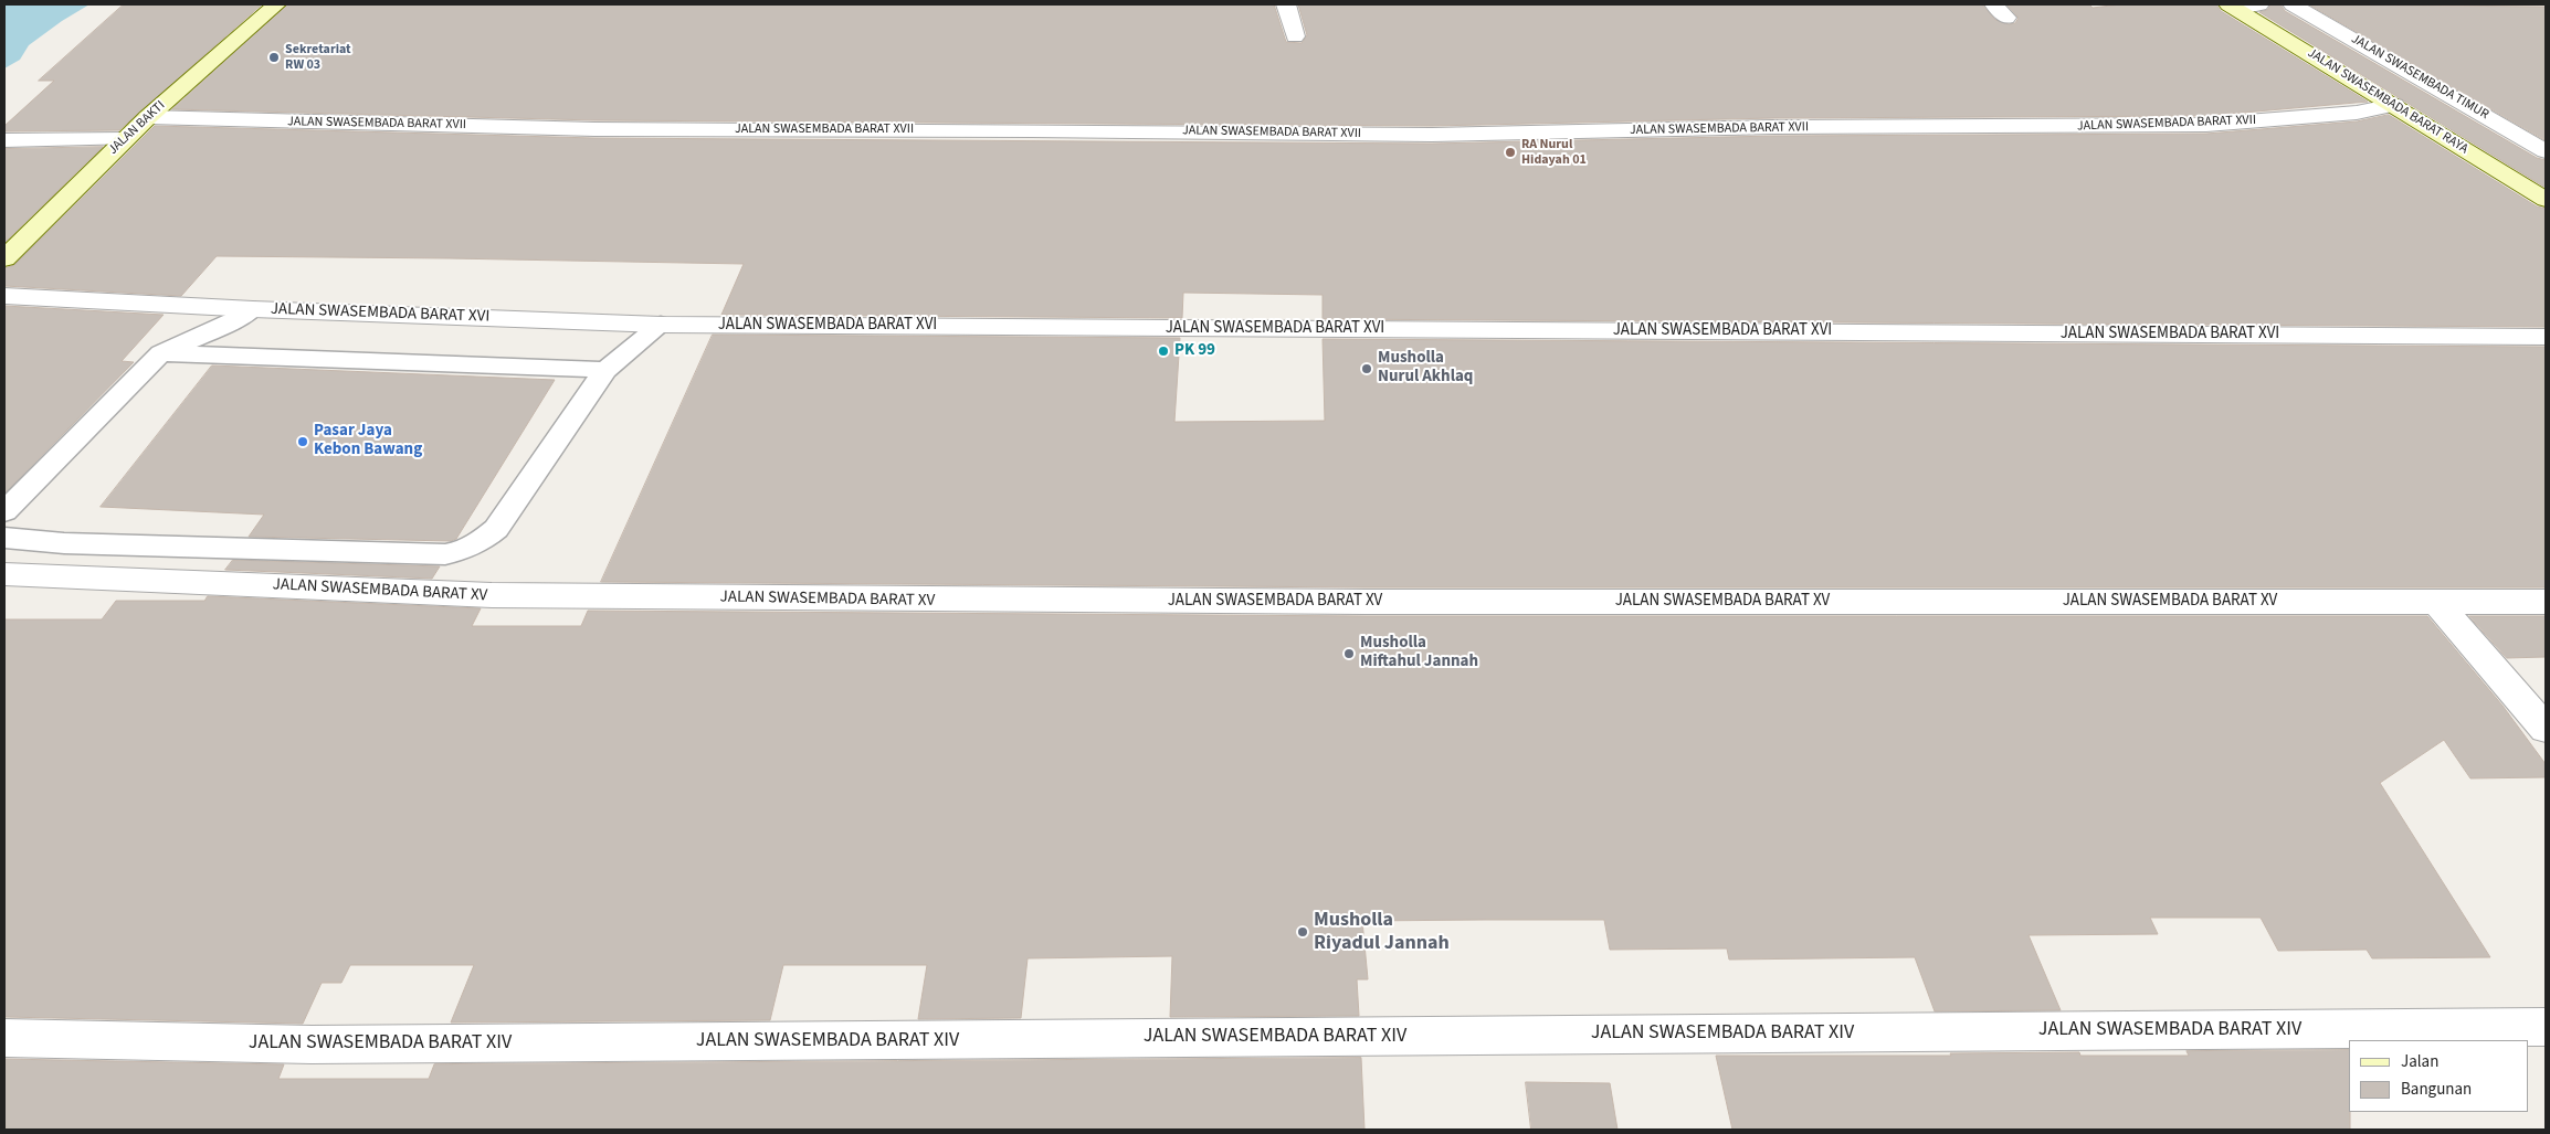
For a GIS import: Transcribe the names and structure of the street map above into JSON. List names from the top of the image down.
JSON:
{
  "streets": {
    "street": [
      "JALAN SWASEMBADA TIMUR",
      "JALAN SWASEMBADA BARAT RAYA",
      "JALAN SWASEMBADA BARAT XVII",
      "JALAN BAKTI",
      "JALAN SWASEMBADA BARAT XVI",
      "JALAN SWASEMBADA BARAT XV",
      "JALAN SWASEMBADA BARAT XIV"
    ]
  },
  "crossings": [
    ["JALAN SWASEMBADA BARAT RAYA", "JALAN SWASEMBADA BARAT XVII"],
    ["JALAN SWASEMBADA BARAT XVII", "JALAN BAKTI"]
  ],
  "places": [
    "Sekretariat RW 03",
    "RA Nurul Hidayah 01",
    "PK 99",
    "Musholla Nurul Akhlaq",
    "Pasar Jaya Kebon Bawang",
    "Musholla Miftahul Jannah",
    "Musholla Riyadul Jannah"
  ],
  "legend": ["Jalan", "Bangunan"]
}
